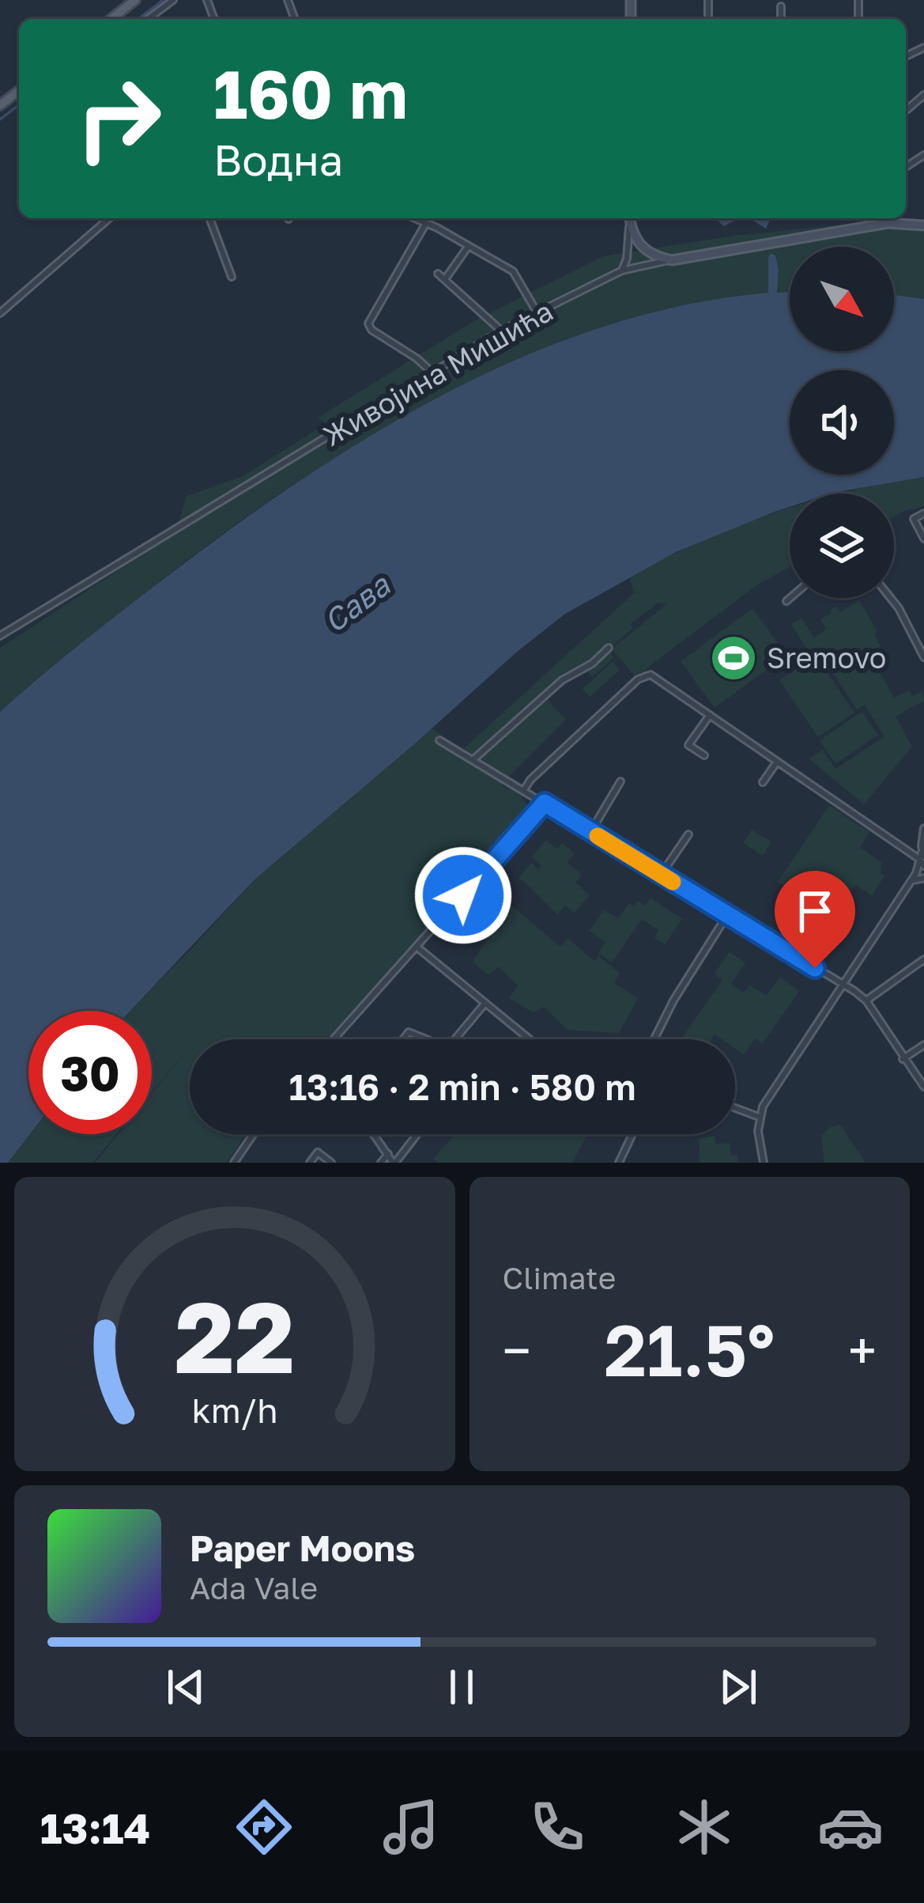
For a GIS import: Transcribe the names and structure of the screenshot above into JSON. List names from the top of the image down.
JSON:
{
  "streets": {
    "street": ["Живојина Мишића"]
  },
  "water": ["Сава"],
  "places": {
    "sports": ["Sremovo"]
  },
  "north": "bottom right",
  "page": {
    "turn": ["160 m", "Водна"],
    "limit": "30",
    "trip": "13:16 · 2 min · 580 m",
    "tile": "Climate",
    "heat": ["−", "21.5°", "+"],
    "song": ["Paper Moons", "Ada Vale"],
    "tabs": "13:14",
    "gauge": ["22", "km/h"]
  }
}
